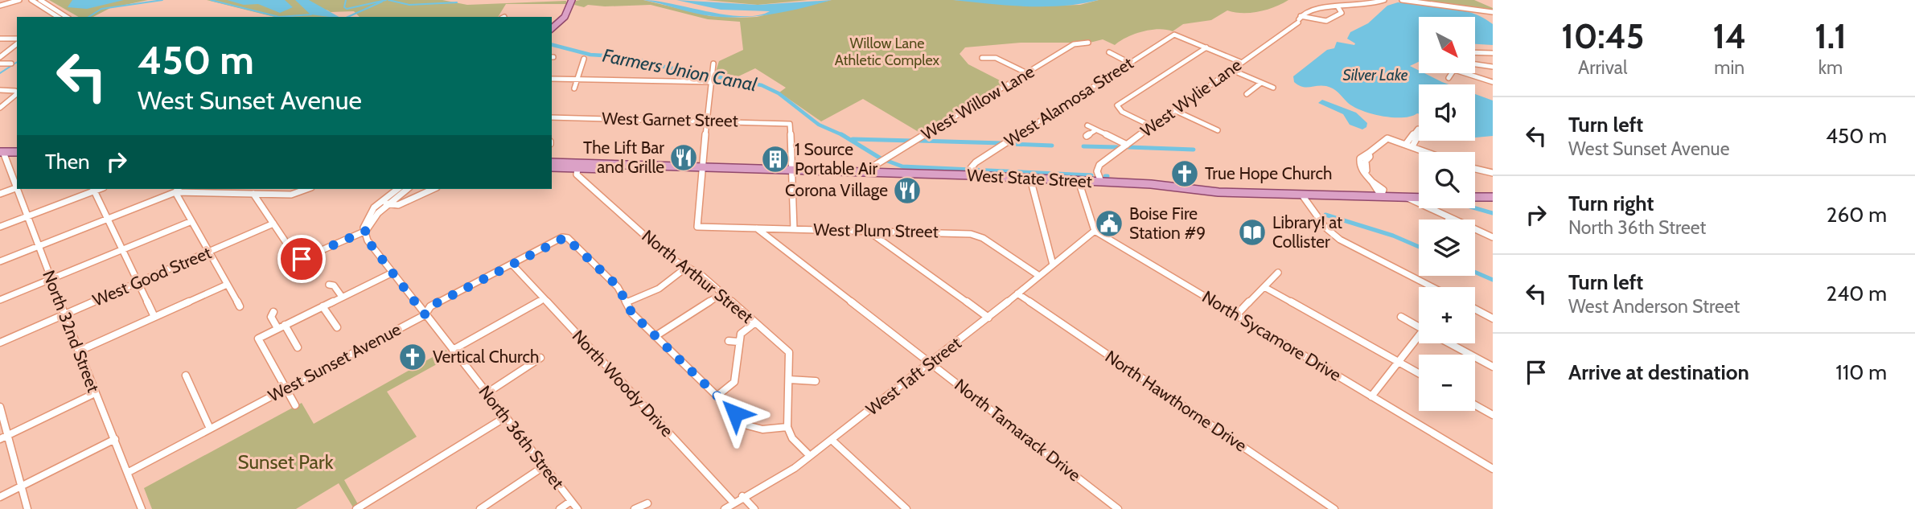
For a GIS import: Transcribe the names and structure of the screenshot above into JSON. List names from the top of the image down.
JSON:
{
  "streets": {
    "main road": ["West State Street"],
    "street": [
      "West Wylie Lane",
      "West Alamosa Street",
      "West Willow Lane",
      "West Garnet Street",
      "West Plum Street",
      "West Good Street",
      "North Arthur Street",
      "North 32nd Street",
      "North Sycamore Drive",
      "West Sunset Avenue",
      "West Taft Street",
      "North Woody Drive",
      "North Hawthorne Drive",
      "North Tamarack Drive",
      "North 36th Street"
    ]
  },
  "crossings": [
    ["West Wylie Lane", "West State Street"],
    ["West Alamosa Street", "West State Street"],
    ["West Willow Lane", "West State Street"],
    ["West Garnet Street", "West State Street"],
    ["West State Street", "West Plum Street"],
    ["West State Street", "North Arthur Street"],
    ["West Plum Street", "West Taft Street"],
    ["West Plum Street", "North Tamarack Drive"],
    ["West Good Street", "North 32nd Street"],
    ["North 32nd Street", "West Sunset Avenue"],
    ["North Sycamore Drive", "West Taft Street"],
    ["West Sunset Avenue", "North Woody Drive"],
    ["West Sunset Avenue", "North 36th Street"],
    ["West Taft Street", "North Woody Drive"],
    ["West Taft Street", "North Hawthorne Drive"],
    ["West Taft Street", "North Tamarack Drive"]
  ],
  "water": ["Farmers Union Canal", "Silver Lake"],
  "parks": ["Willow Lane Athletic Complex", "Sunset Park"],
  "places": {
    "restaurant": ["The Lift Bar and Grille", "Corona Village"],
    "building": ["1 Source Portable Air"],
    "church": ["True Hope Church", "Vertical Church"],
    "public building": ["Boise Fire Station #9"],
    "library": ["Library! at Collister"]
  },
  "north": "bottom right",
  "page": {
    "eta": [
      "10:45",
      "Arrival",
      "14",
      "min",
      "1.1",
      "km"
    ],
    "map_buttons": ["+", "−"],
    "turn": ["450 m", "West Sunset Avenue"],
    "list": [
      {
        "name": "Turn left",
        "note": "West Sunset Avenue",
        "value": "450 m"
      },
      {
        "name": "Turn right",
        "note": "North 36th Street",
        "value": "260 m"
      },
      {
        "name": "Turn left",
        "note": "West Anderson Street",
        "value": "240 m"
      },
      {
        "name": "Arrive at destination",
        "value": "110 m"
      }
    ],
    "then": "Then"
  }
}
